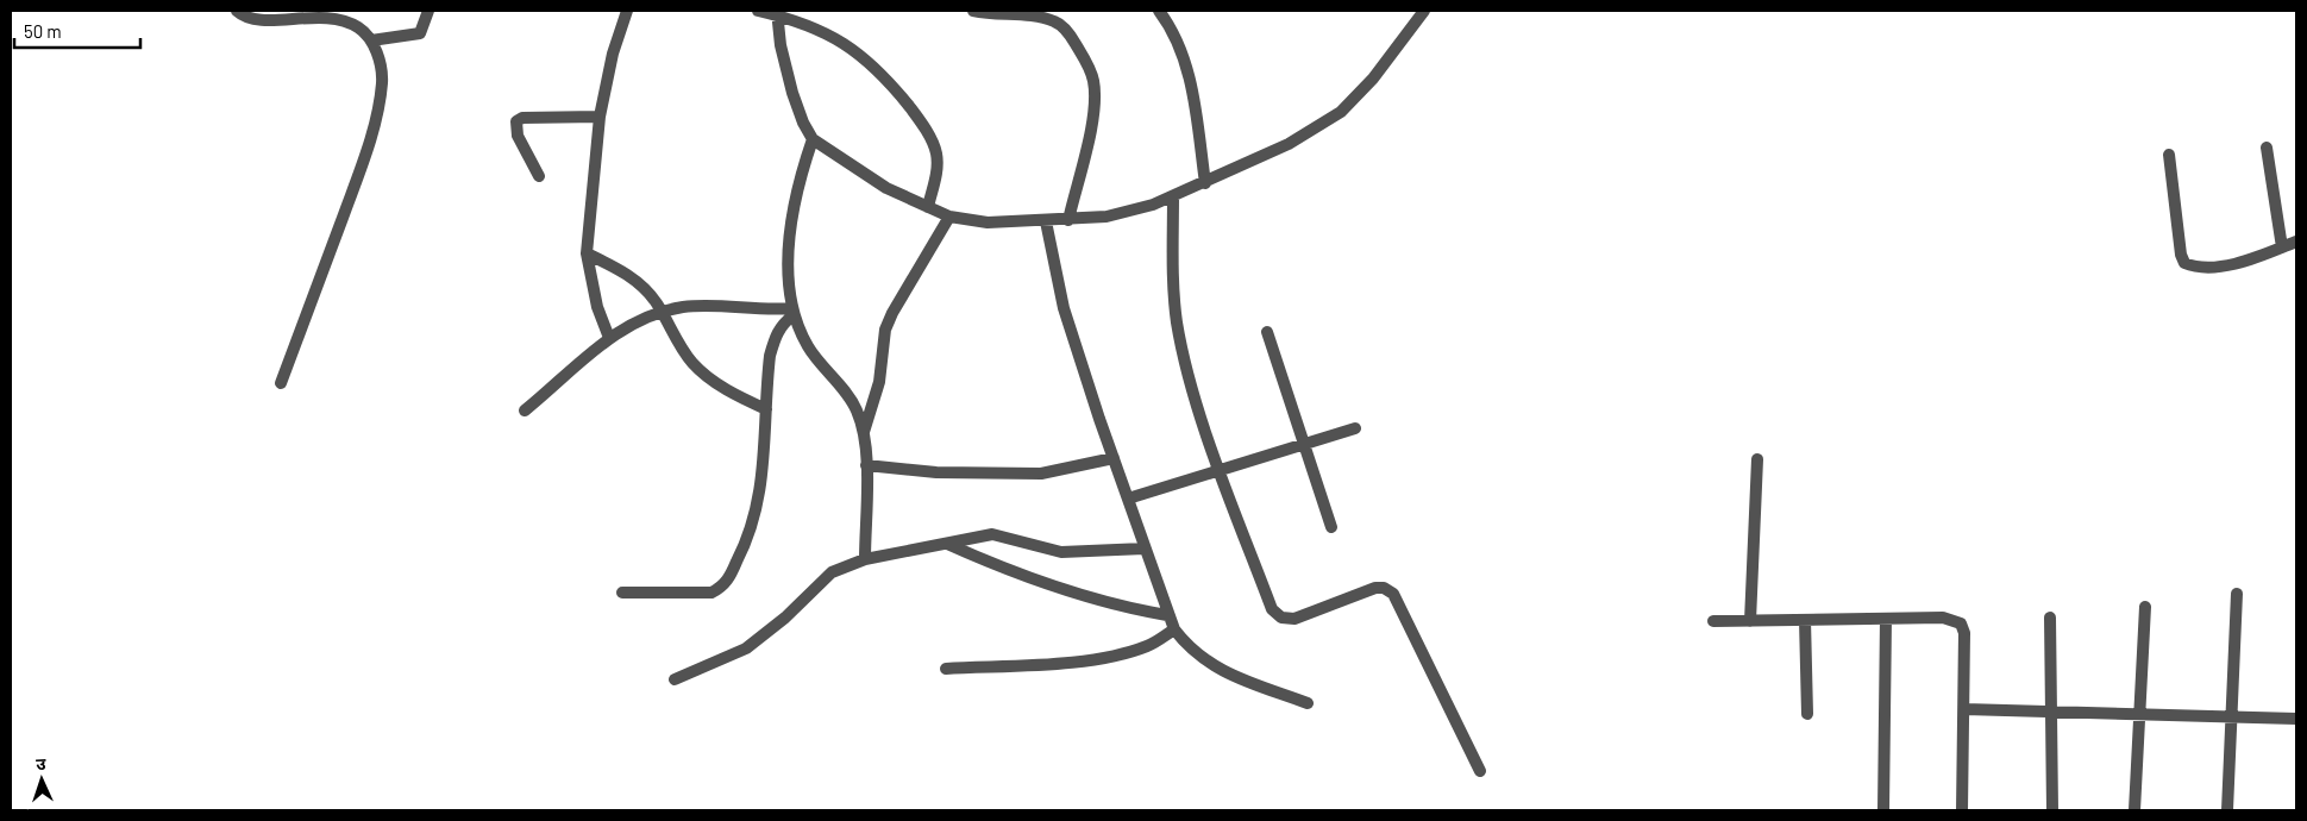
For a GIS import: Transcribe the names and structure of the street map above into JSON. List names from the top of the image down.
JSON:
{
  "scale_bar": "50 m",
  "north": "top"
}
